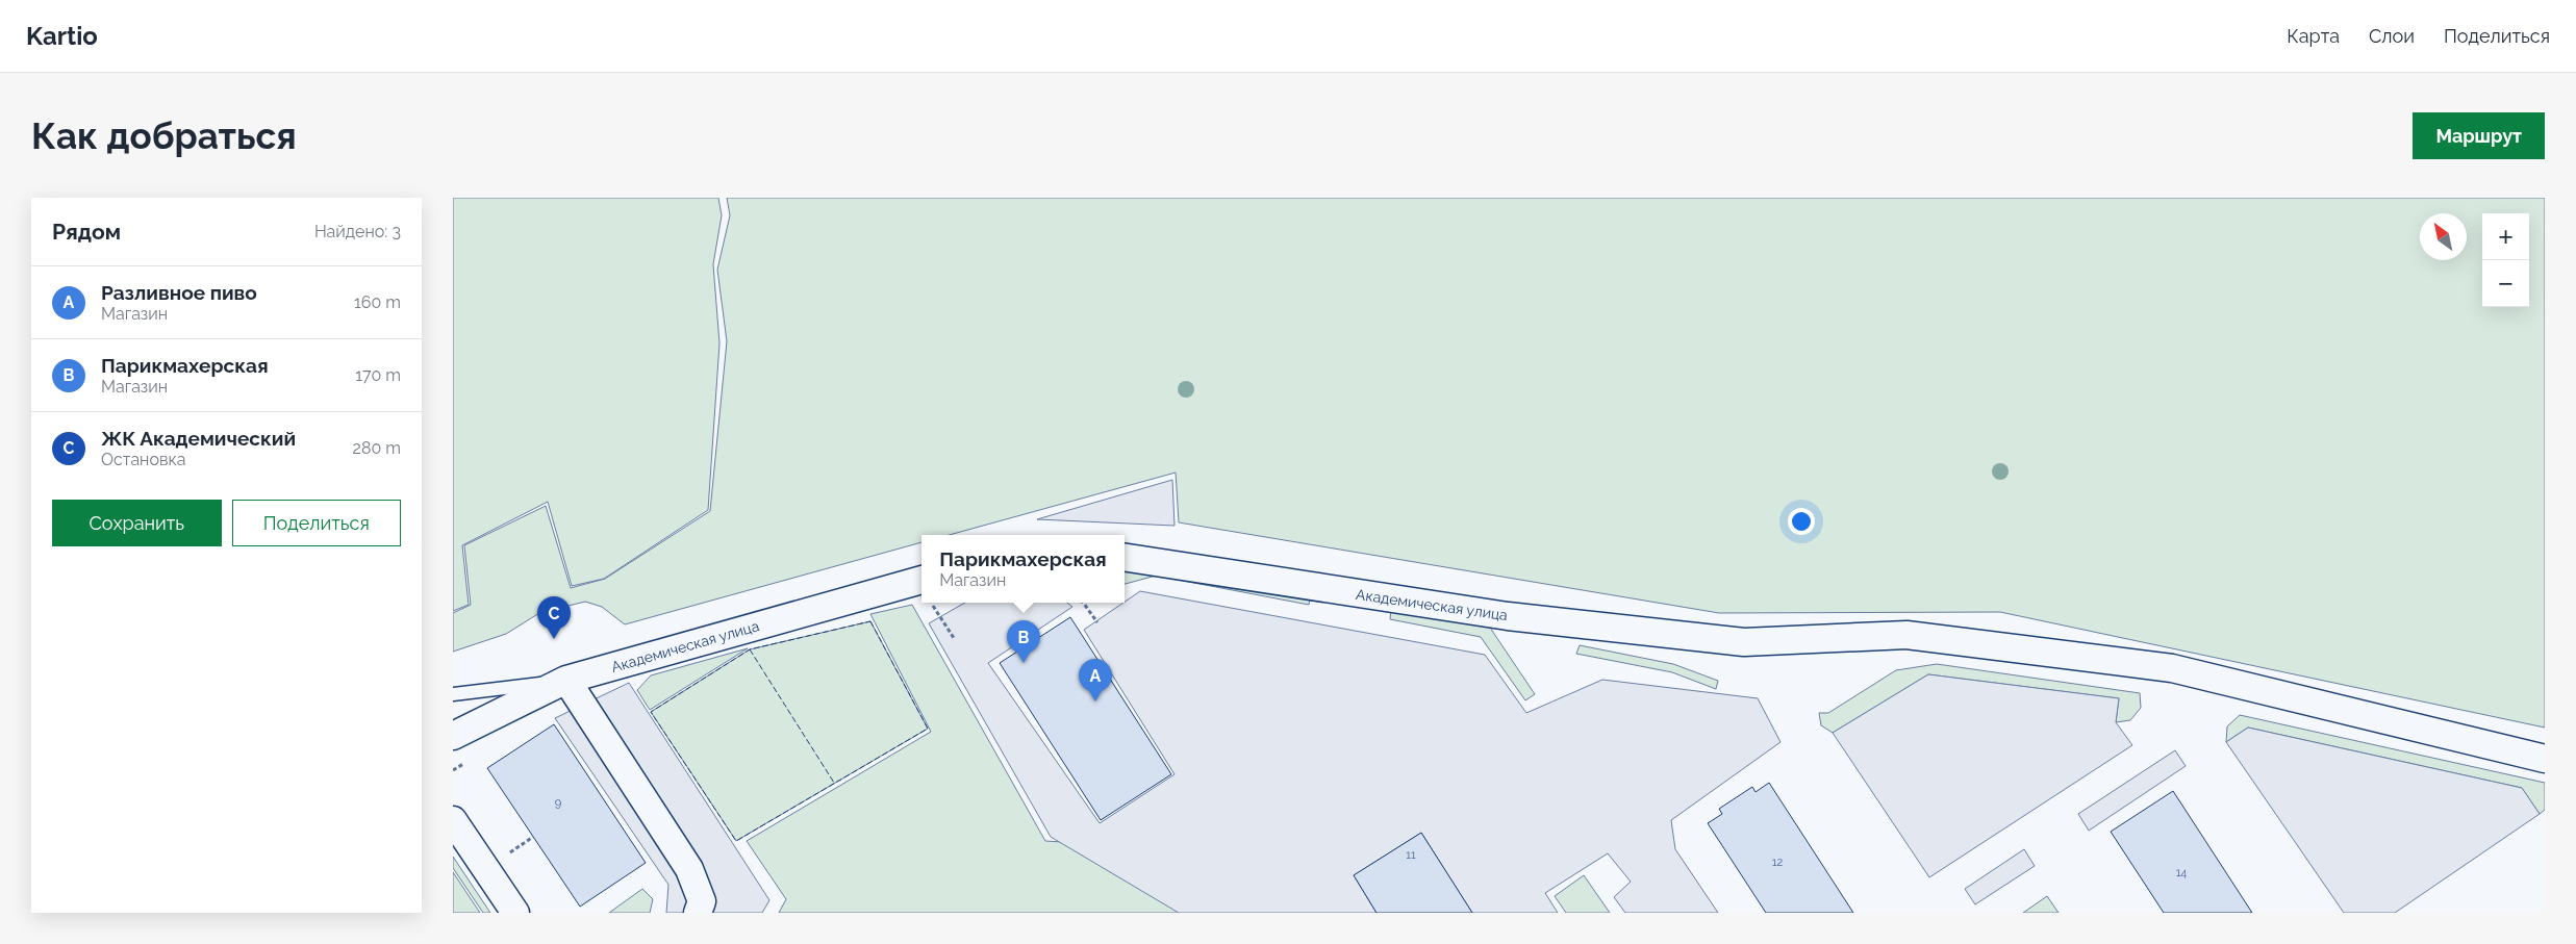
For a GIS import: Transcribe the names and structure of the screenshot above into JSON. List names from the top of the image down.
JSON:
{
  "streets": {
    "street": ["Академическая улица"]
  },
  "house_numbers": [
    "9",
    "11",
    "12",
    "14"
  ],
  "north": "top left",
  "page": {
    "header": "Kartio",
    "nav": ["Карта", "Слои", "Поделиться"],
    "buttons": [
      "Маршрут",
      ["Сохранить", "Поделиться"]
    ],
    "title": "Как добраться",
    "heading": ["Рядом", "Найдено: 3"],
    "map_buttons": ["+", "−"],
    "list": [
      {
        "mark": "A",
        "name": "Разливное пиво",
        "note": "Магазин",
        "value": "160 m"
      },
      {
        "mark": "B",
        "name": "Парикмахерская",
        "note": "Магазин",
        "value": "170 m"
      },
      {
        "mark": "C",
        "name": "ЖК Академический",
        "note": "Остановка",
        "value": "280 m"
      }
    ],
    "popup": ["Парикмахерская", "Магазин"],
    "pins": ["C", "B", "A"]
  }
}
